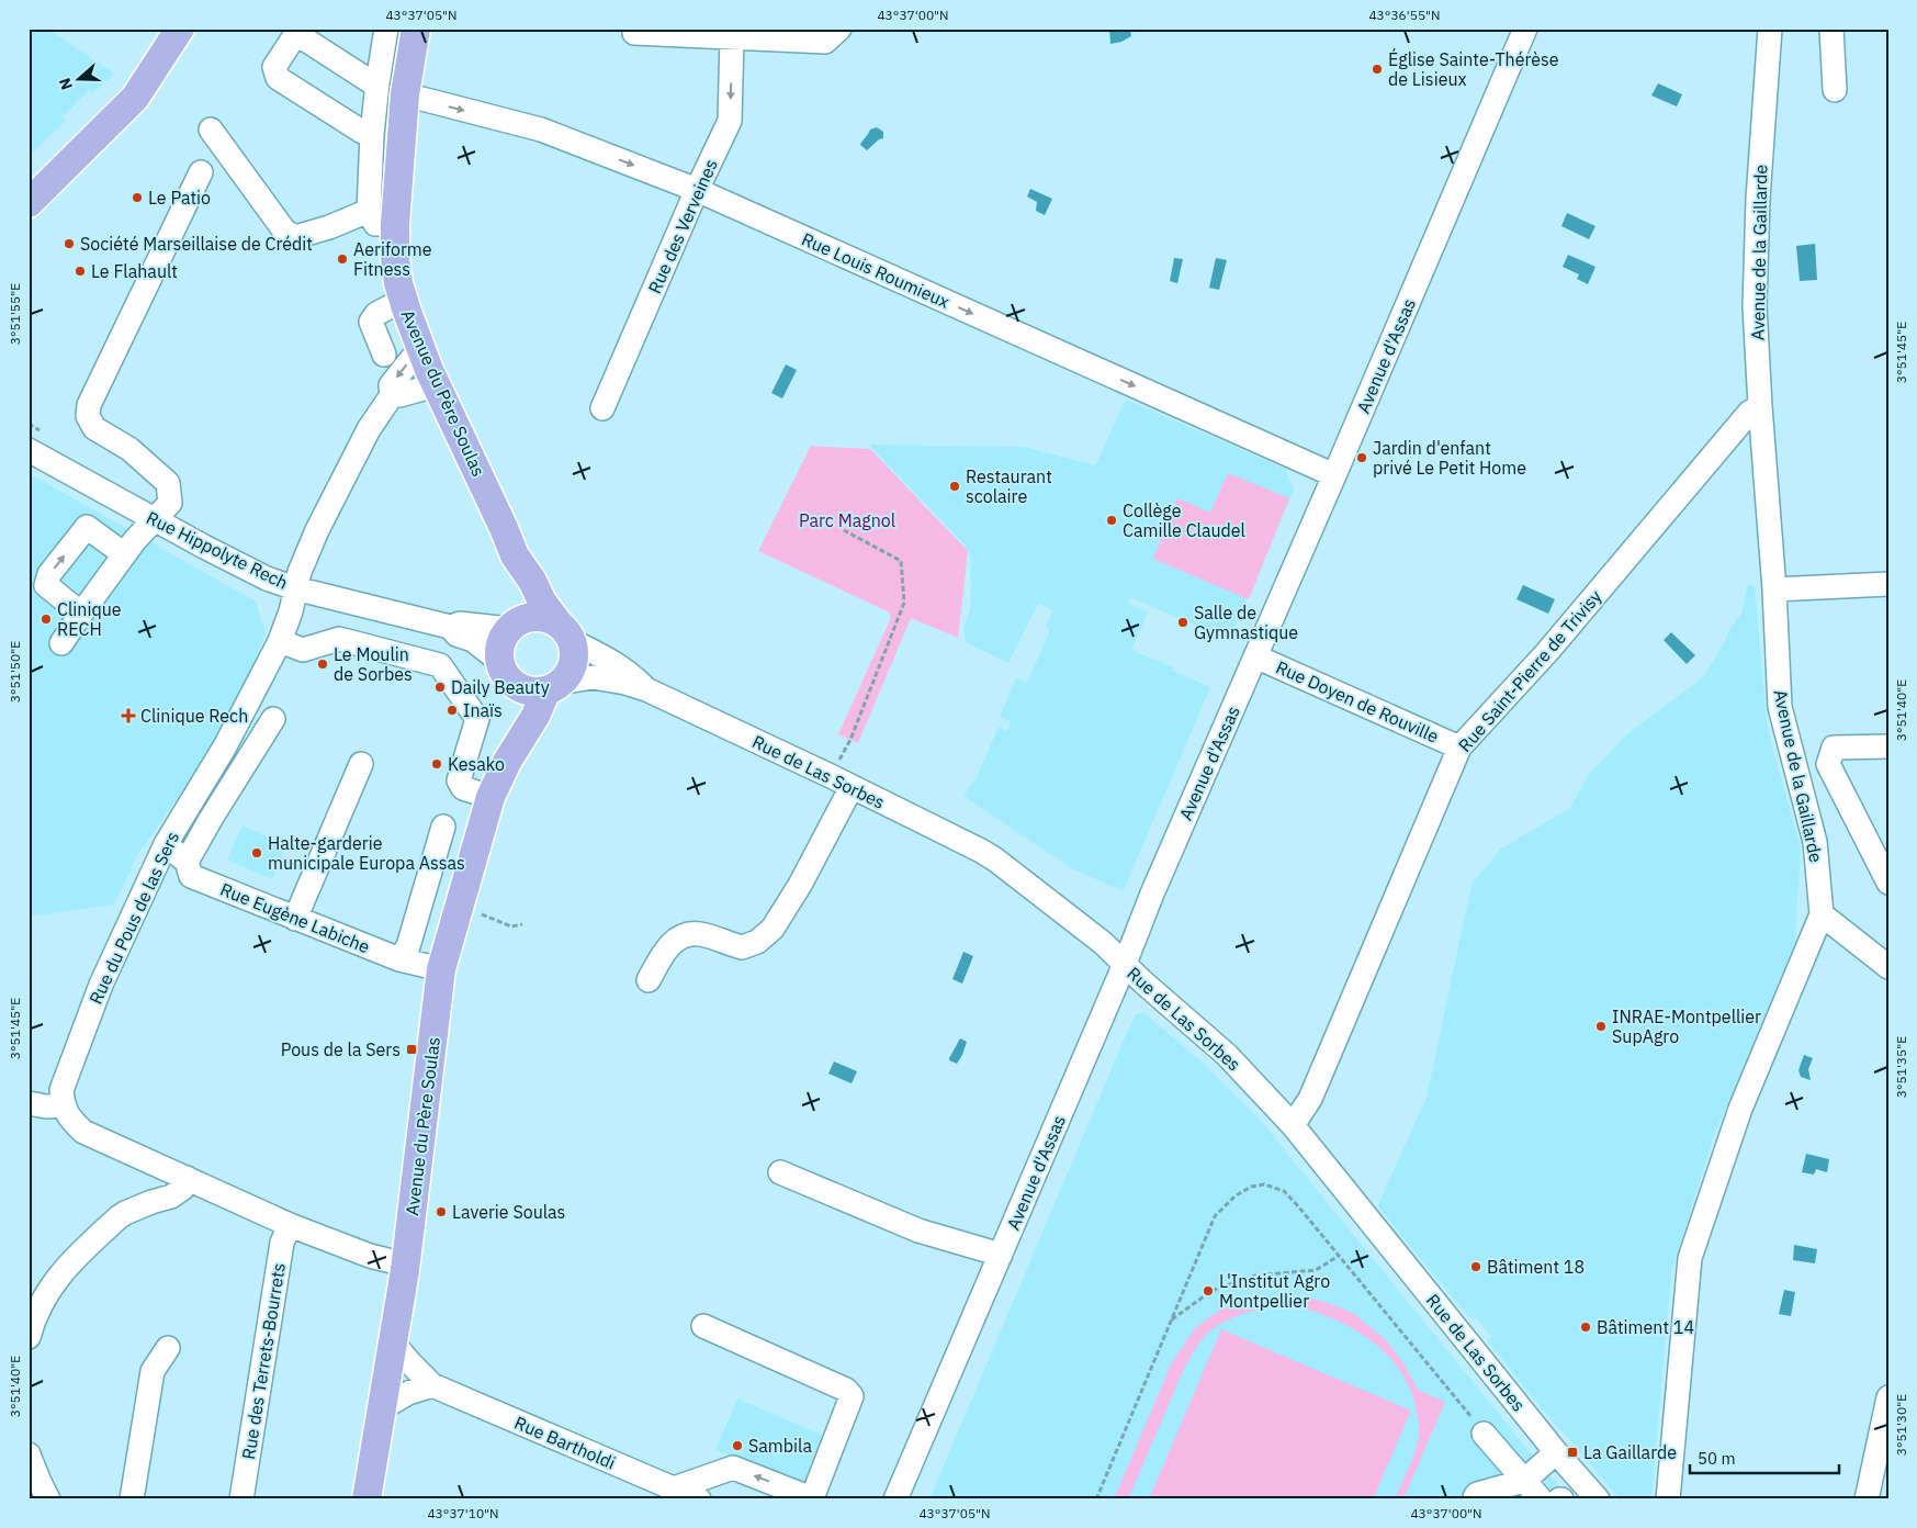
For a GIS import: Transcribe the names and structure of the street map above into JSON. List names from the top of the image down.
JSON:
{
  "streets": {
    "main road": ["Avenue du Père Soulas"],
    "street": [
      "Rue des Verveines",
      "Avenue de la Gaillarde",
      "Rue Louis Roumieux",
      "Avenue d'Assas",
      "Rue Hippolyte Rech",
      "Rue Saint-Pierre de Trivisy",
      "Rue Doyen de Rouville",
      "Rue de Las Sorbes",
      "Rue du Pous de las Sers",
      "Rue Eugène Labiche",
      "Rue des Terrets-Bourrets",
      "Rue Bartholdi"
    ]
  },
  "crossings": [
    ["Rue des Verveines", "Rue Louis Roumieux"],
    ["Avenue de la Gaillarde", "Rue Saint-Pierre de Trivisy"],
    ["Rue Louis Roumieux", "Avenue d'Assas"],
    ["Rue Louis Roumieux", "Avenue du Père Soulas"],
    ["Avenue d'Assas", "Rue Doyen de Rouville"],
    ["Avenue d'Assas", "Rue de Las Sorbes"],
    ["Avenue du Père Soulas", "Rue Hippolyte Rech"],
    ["Avenue du Père Soulas", "Rue de Las Sorbes"],
    ["Avenue du Père Soulas", "Rue du Pous de las Sers"],
    ["Avenue du Père Soulas", "Rue Eugène Labiche"],
    ["Avenue du Père Soulas", "Rue Bartholdi"],
    ["Rue Hippolyte Rech", "Rue de Las Sorbes"],
    ["Rue Hippolyte Rech", "Rue du Pous de las Sers"],
    ["Rue Saint-Pierre de Trivisy", "Rue Doyen de Rouville"],
    ["Rue Saint-Pierre de Trivisy", "Rue de Las Sorbes"],
    ["Rue du Pous de las Sers", "Rue Eugène Labiche"]
  ],
  "one_way": ["Rue des Verveines", "Rue Louis Roumieux"],
  "parks": ["Parc Magnol"],
  "places": {
    "other": [
      "Église Sainte-Thérèse de Lisieux",
      "Le Patio",
      "Société Marseillaise de Crédit",
      "Aeriforme Fitness",
      "Le Flahault",
      "Jardin d'enfant privé Le Petit Home",
      "Restaurant scolaire",
      "Collège Camille Claudel",
      "Clinique RECH",
      "Salle de Gymnastique",
      "Le Moulin de Sorbes",
      "Daily Beauty",
      "Inaïs",
      "Kesako",
      "Halte-garderie municipale Europa Assas",
      "INRAE-Montpellier SupAgro",
      "Laverie Soulas",
      "Bâtiment 18",
      "L'Institut Agro Montpellier",
      "Bâtiment 14",
      "Sambila"
    ],
    "health": ["Clinique Rech"],
    "transit": ["Pous de la Sers", "La Gaillarde"]
  },
  "scale_bar": "50 m",
  "north": "left",
  "coordinates": [
    "43°37'05\"N",
    "43°37'00\"N",
    "43°36'55\"N",
    "3°51'55\"E",
    "3°51'45\"E",
    "3°51'50\"E",
    "3°51'40\"E",
    "3°51'35\"E",
    "3°51'30\"E",
    "43°37'10\"N"
  ]
}
